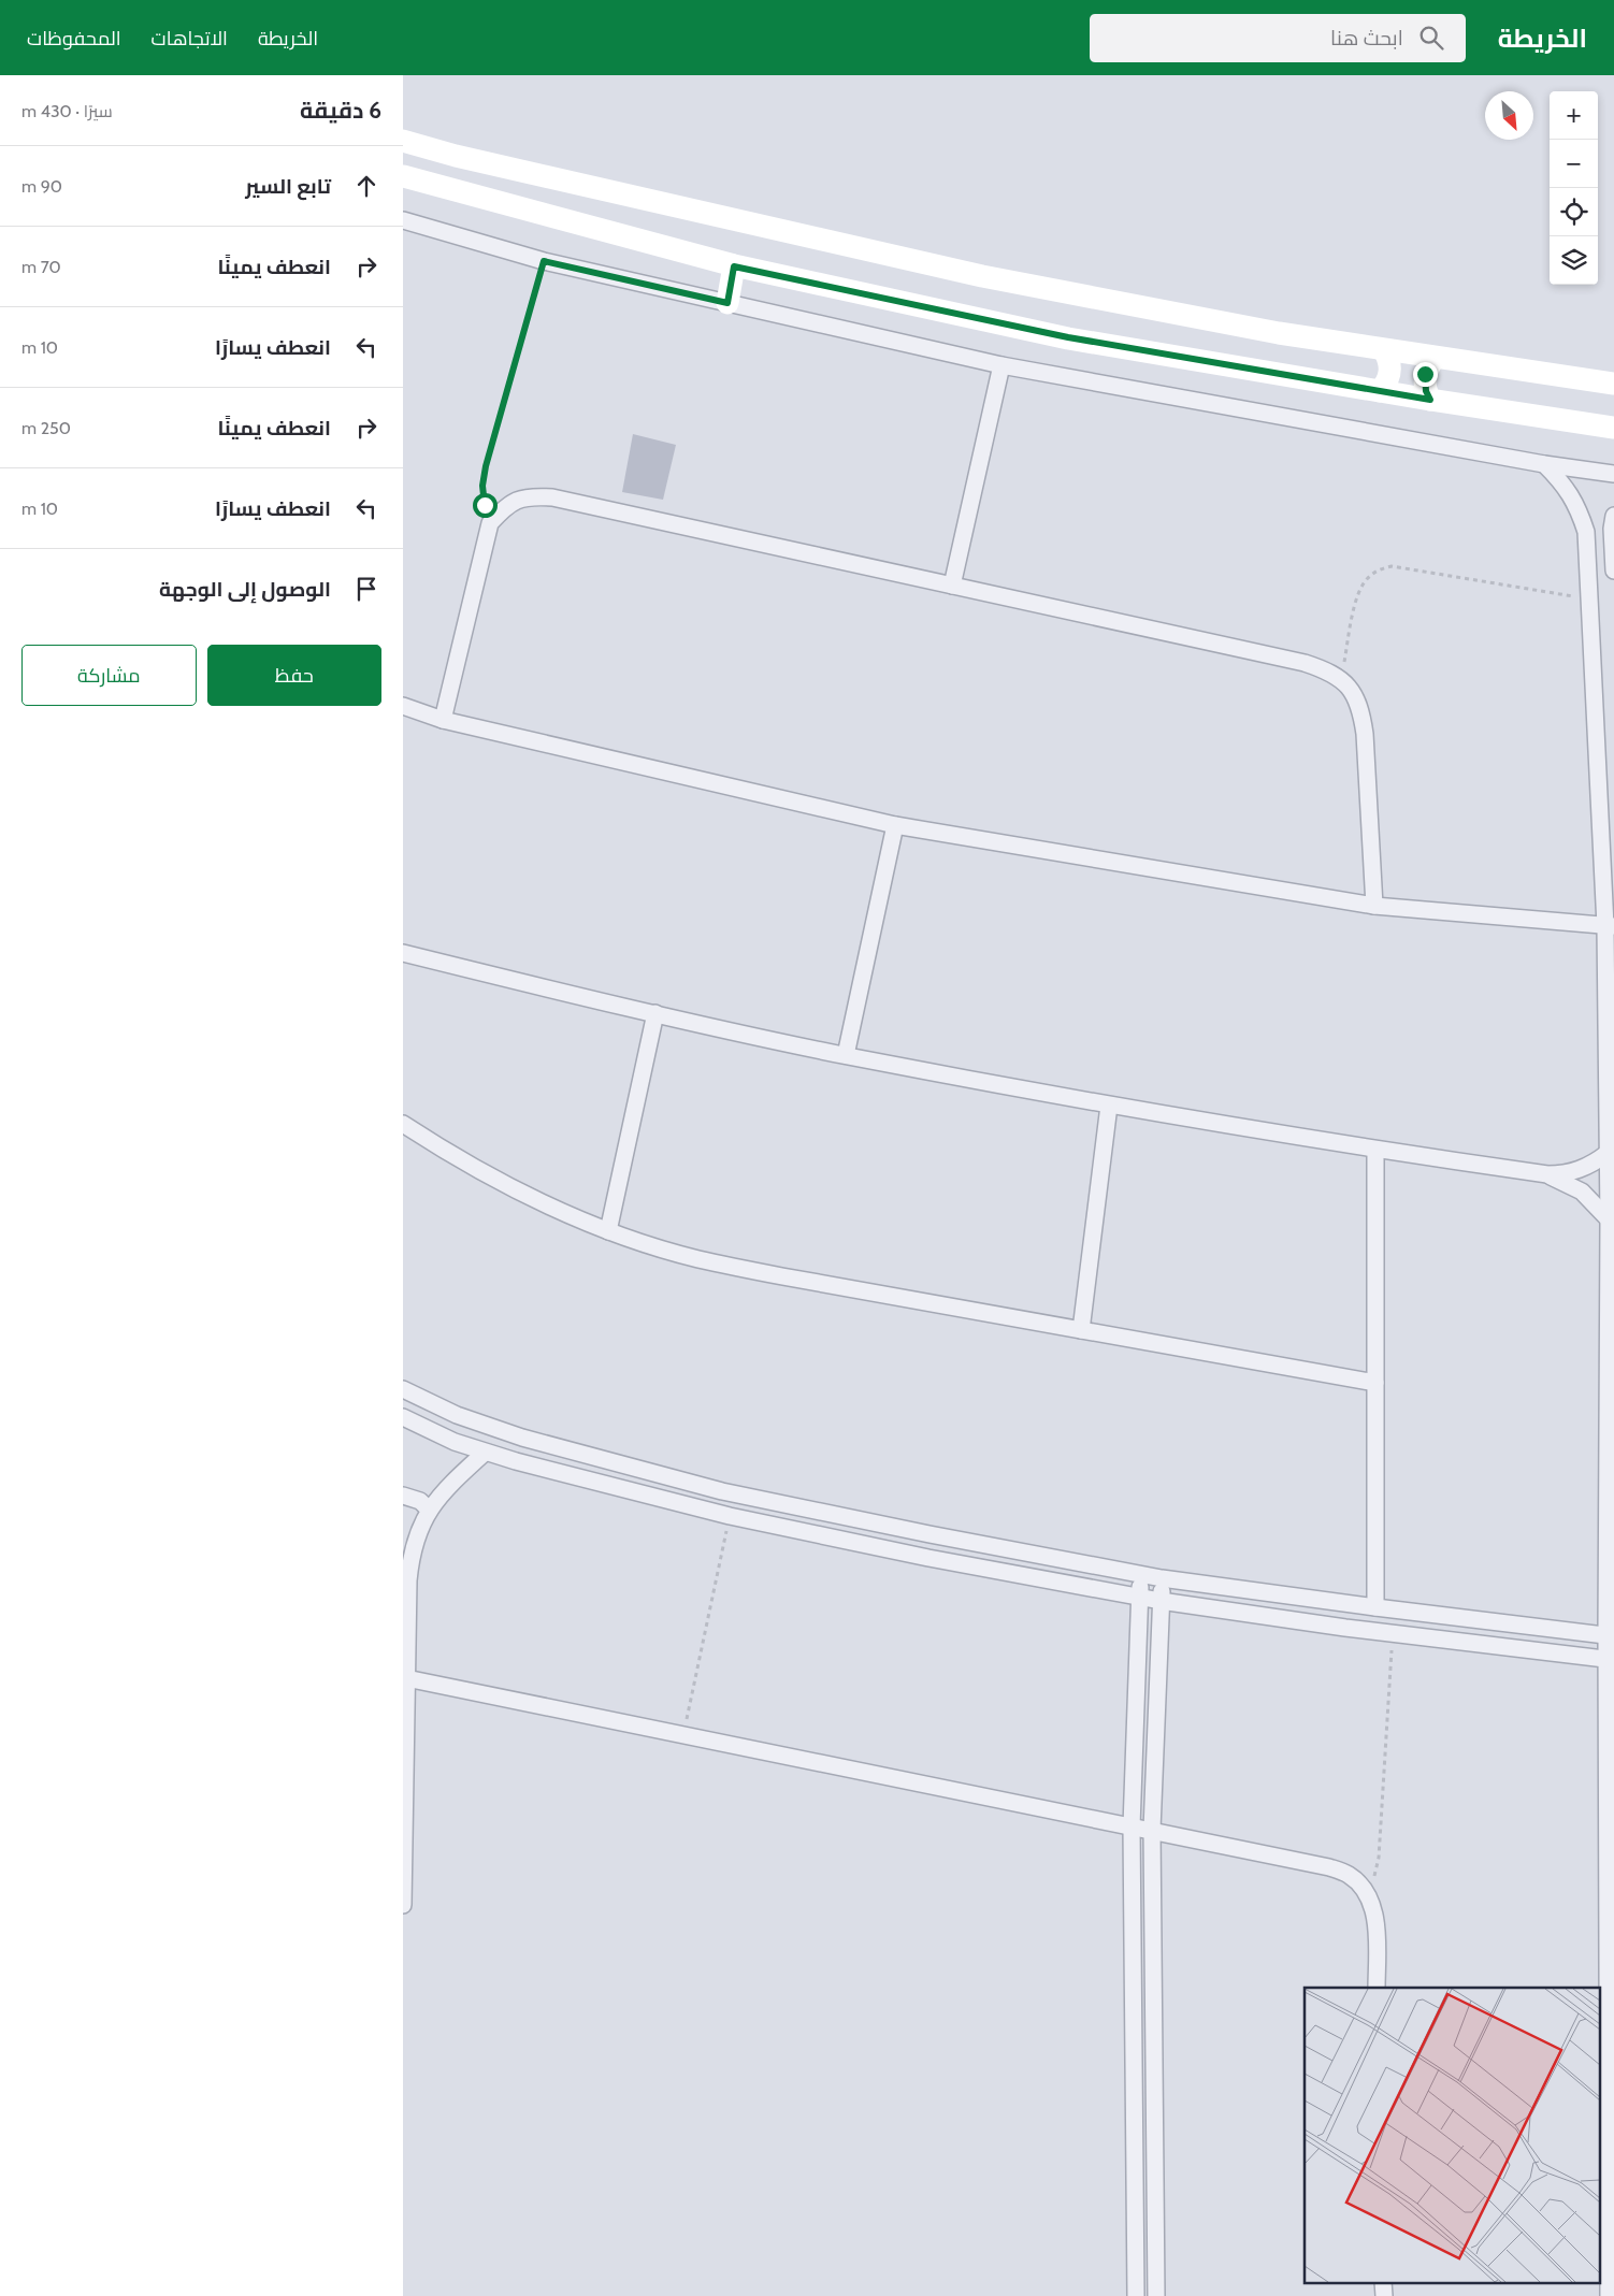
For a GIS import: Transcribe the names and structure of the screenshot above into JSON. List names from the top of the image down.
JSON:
{
  "north": "bottom right",
  "page": {
    "header": "الخريطة",
    "search": "ابحث هنا",
    "nav": ["الخريطة", "الاتجاهات", "المحفوظات"],
    "heading": ["6 دقيقة", "سيرًا · 430 m"],
    "map_buttons": ["+", "−"],
    "list": [
      ["تابع السير", "90 m"],
      ["انعطف يمينًا", "70 m"],
      ["انعطف يسارًا", "10 m"],
      ["انعطف يمينًا", "250 m"],
      ["انعطف يسارًا", "10 m"],
      "الوصول إلى الوجهة"
    ],
    "buttons": ["حفظ", "مشاركة"]
  }
}
